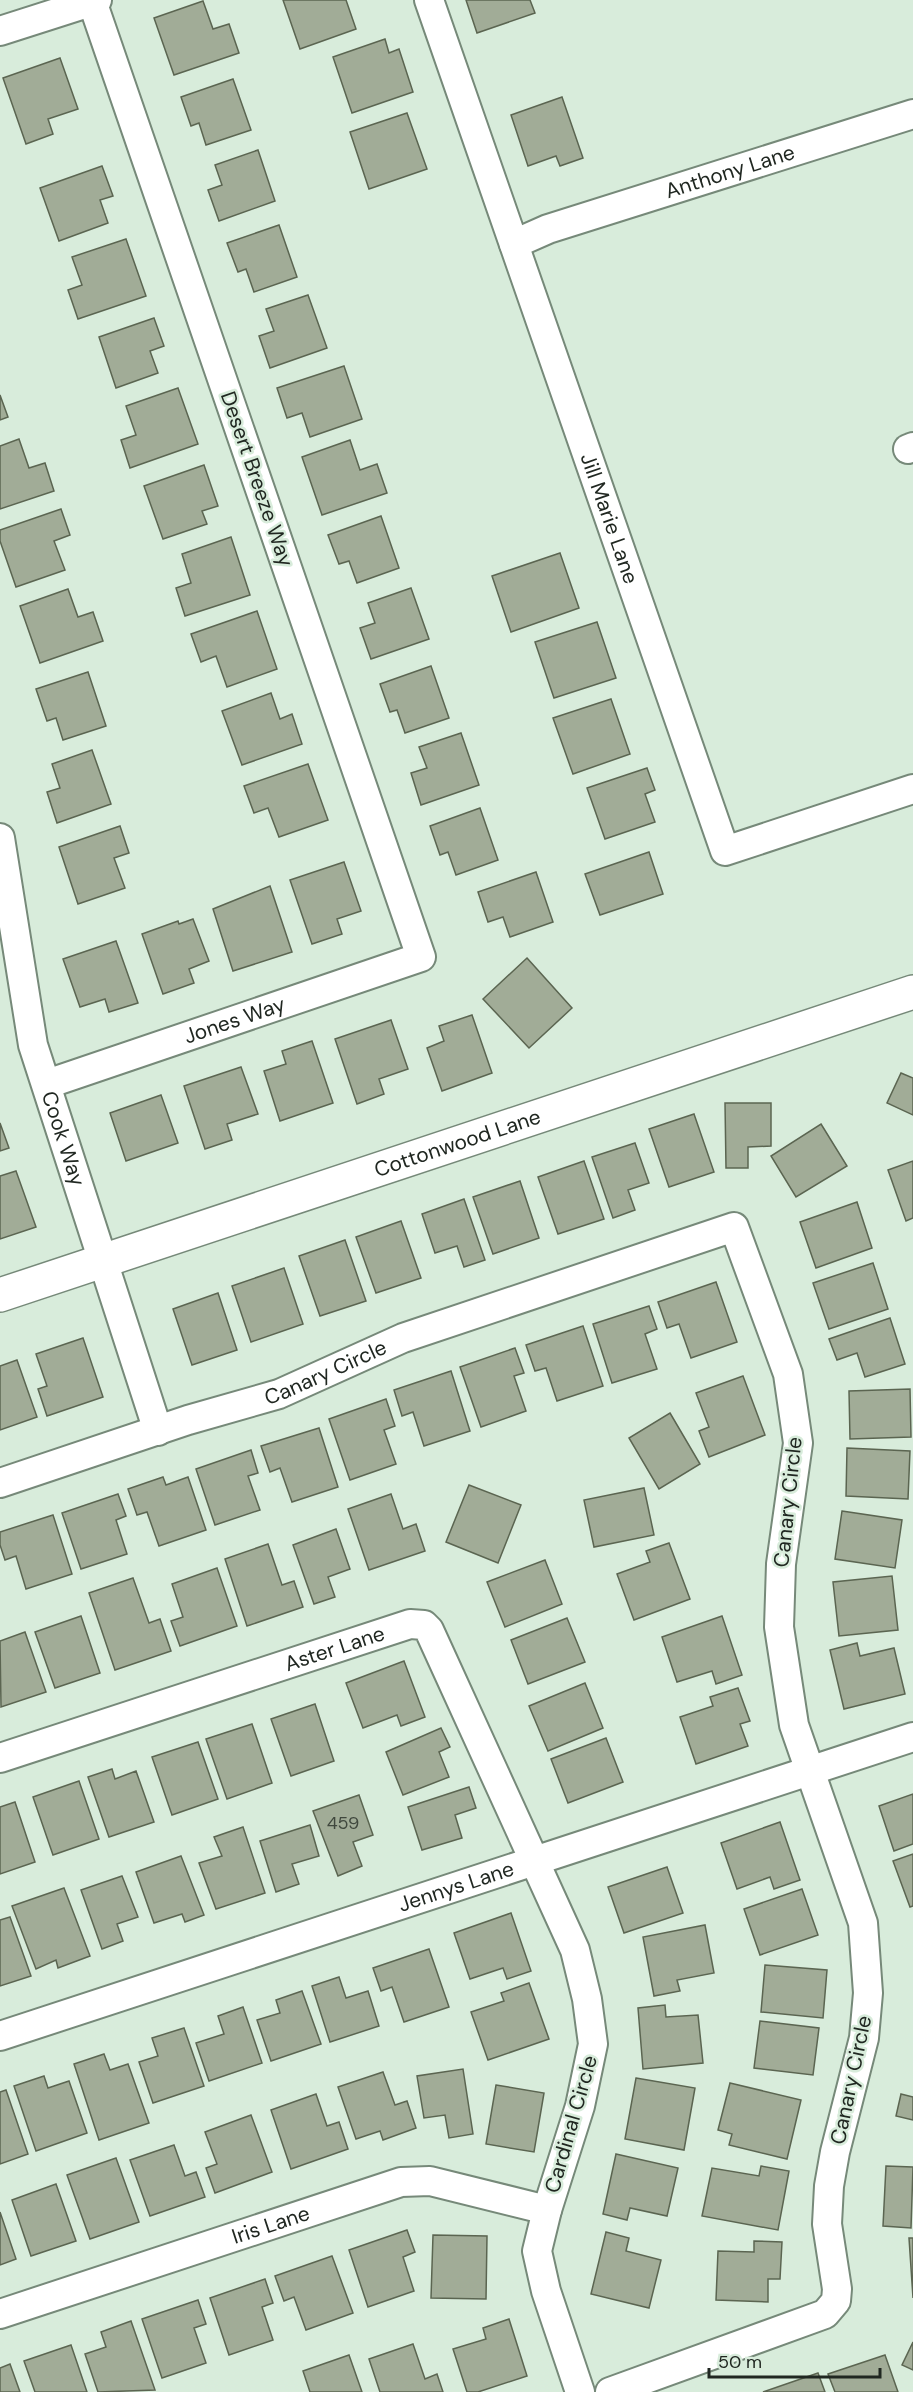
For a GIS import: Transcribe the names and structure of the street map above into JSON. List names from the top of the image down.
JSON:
{
  "streets": {
    "main road": ["Cottonwood Lane"],
    "street": [
      "Anthony Lane",
      "Desert Breeze Way",
      "Jill Marie Lane",
      "Jones Way",
      "Cook Way",
      "Canary Circle",
      "Aster Lane",
      "Jennys Lane",
      "Cardinal Circle",
      "Iris Lane"
    ]
  },
  "crossings": [
    ["Anthony Lane", "Jill Marie Lane"],
    ["Desert Breeze Way", "Jones Way"],
    ["Jones Way", "Cook Way"],
    ["Cook Way", "Cottonwood Lane"],
    ["Cook Way", "Canary Circle"],
    ["Canary Circle", "Jennys Lane"],
    ["Aster Lane", "Jennys Lane"],
    ["Aster Lane", "Cardinal Circle"],
    ["Jennys Lane", "Cardinal Circle"],
    ["Cardinal Circle", "Iris Lane"]
  ],
  "house_numbers": ["459"],
  "scale_bar": "50 m"
}
